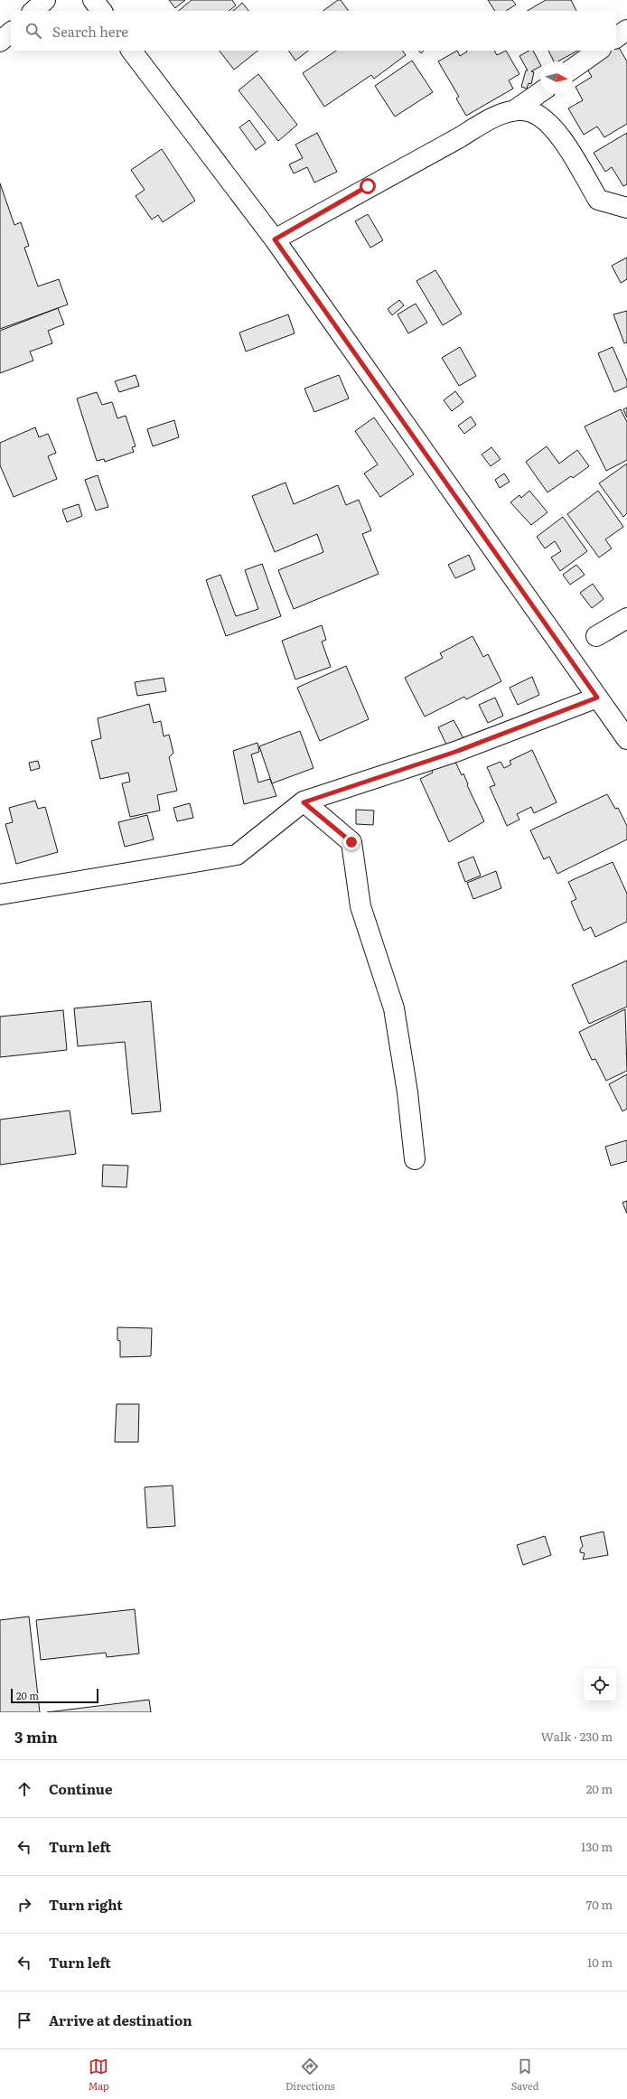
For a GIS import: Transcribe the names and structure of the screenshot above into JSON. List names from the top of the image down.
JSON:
{
  "scale_bar": "20 m",
  "north": "right",
  "page": {
    "search": "Search here",
    "scale": "20 m",
    "heading": ["3 min", "Walk · 230 m"],
    "list": [
      ["Continue", "20 m"],
      ["Turn left", "130 m"],
      ["Turn right", "70 m"],
      ["Turn left", "10 m"],
      "Arrive at destination"
    ],
    "nav": ["Map", "Directions", "Saved"]
  }
}
